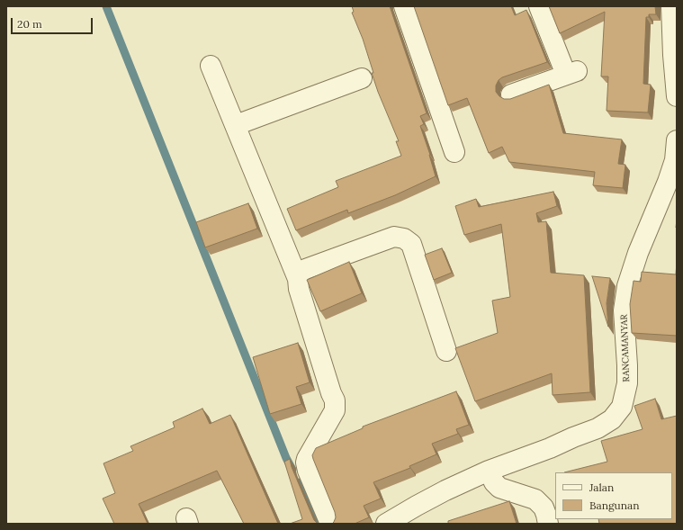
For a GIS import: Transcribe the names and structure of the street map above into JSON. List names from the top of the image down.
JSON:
{
  "streets": {
    "street": ["RANCAMANYAR"]
  },
  "legend": ["Jalan", "Bangunan"],
  "scale_bar": "20 m"
}
